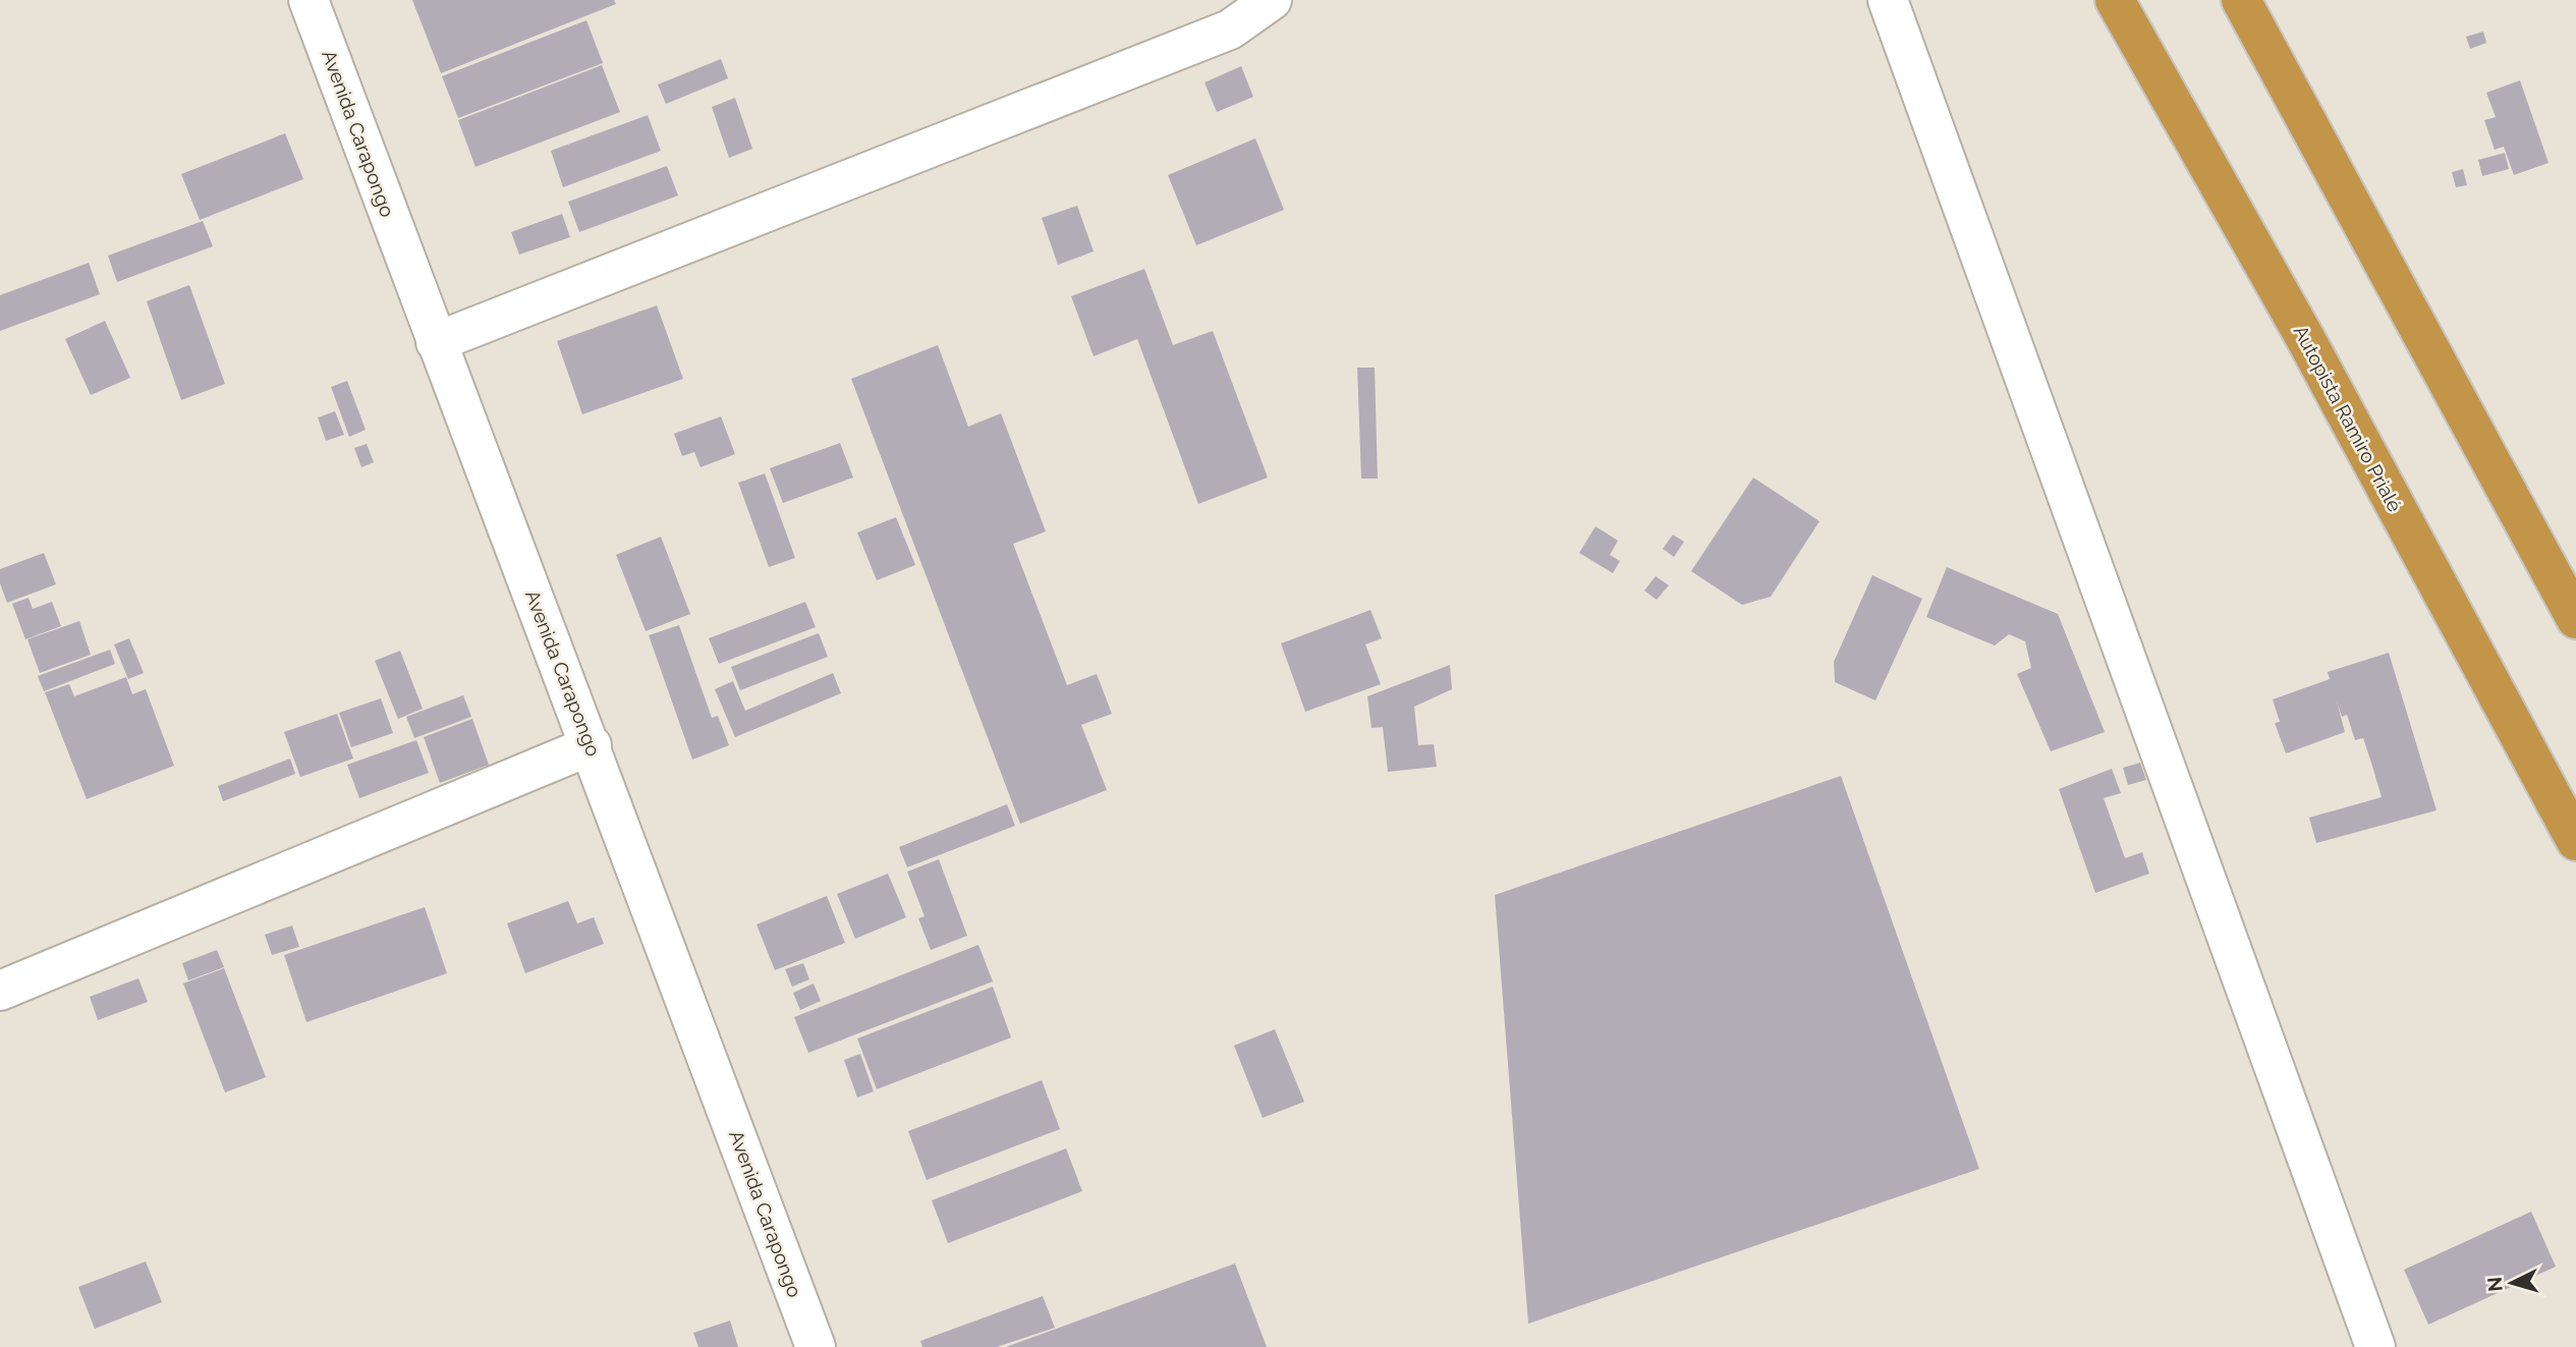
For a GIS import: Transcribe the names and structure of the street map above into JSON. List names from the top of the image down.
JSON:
{
  "streets": {
    "highway": ["Autopista Ramiro Prialé"],
    "street": ["Avenida Carapongo"]
  },
  "north": "left"
}
